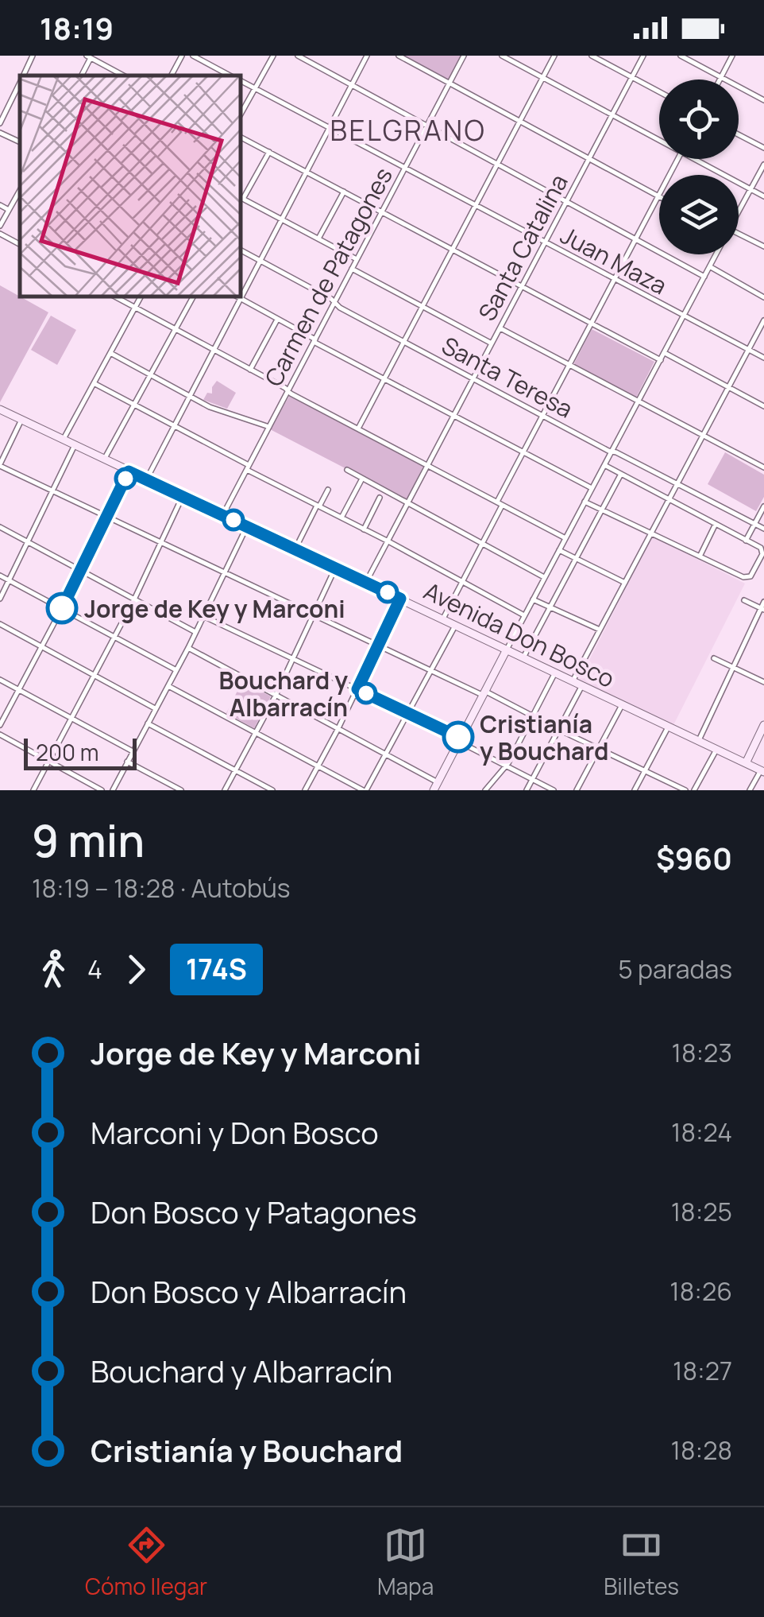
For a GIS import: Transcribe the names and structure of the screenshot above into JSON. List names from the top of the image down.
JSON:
{
  "streets": {
    "main road": ["Avenida Don Bosco"],
    "street": [
      "Santa Catalina",
      "Juan Maza",
      "Carmen de Patagones",
      "Santa Teresa"
    ]
  },
  "crossings": [
    ["Santa Catalina", "Juan Maza"],
    ["Santa Catalina", "Santa Teresa"],
    ["Santa Catalina", "Avenida Don Bosco"],
    ["Juan Maza", "Carmen de Patagones"],
    ["Carmen de Patagones", "Santa Teresa"],
    ["Carmen de Patagones", "Avenida Don Bosco"]
  ],
  "districts": ["BELGRANO"],
  "places": ["Jorge de Key y Marconi", "Bouchard y Albarracín", "Cristianía y Bouchard"],
  "lines": ["bus line 174S"],
  "scale_bar": "200 m",
  "page": {
    "status": "18:19",
    "scale": "200 m",
    "heading": ["9 min", "18:19 – 18:28 · Autobús", "$960"],
    "legs": ["4", "174S", "5 paradas"],
    "list": [
      {
        "name": "Jorge de Key y Marconi",
        "value": "18:23"
      },
      {
        "name": "Marconi y Don Bosco",
        "value": "18:24"
      },
      {
        "name": "Don Bosco y Patagones",
        "value": "18:25"
      },
      {
        "name": "Don Bosco y Albarracín",
        "value": "18:26"
      },
      {
        "name": "Bouchard y Albarracín",
        "value": "18:27"
      },
      {
        "name": "Cristianía y Bouchard",
        "value": "18:28"
      }
    ],
    "tabs": ["Cómo llegar", "Mapa", "Billetes"]
  }
}
